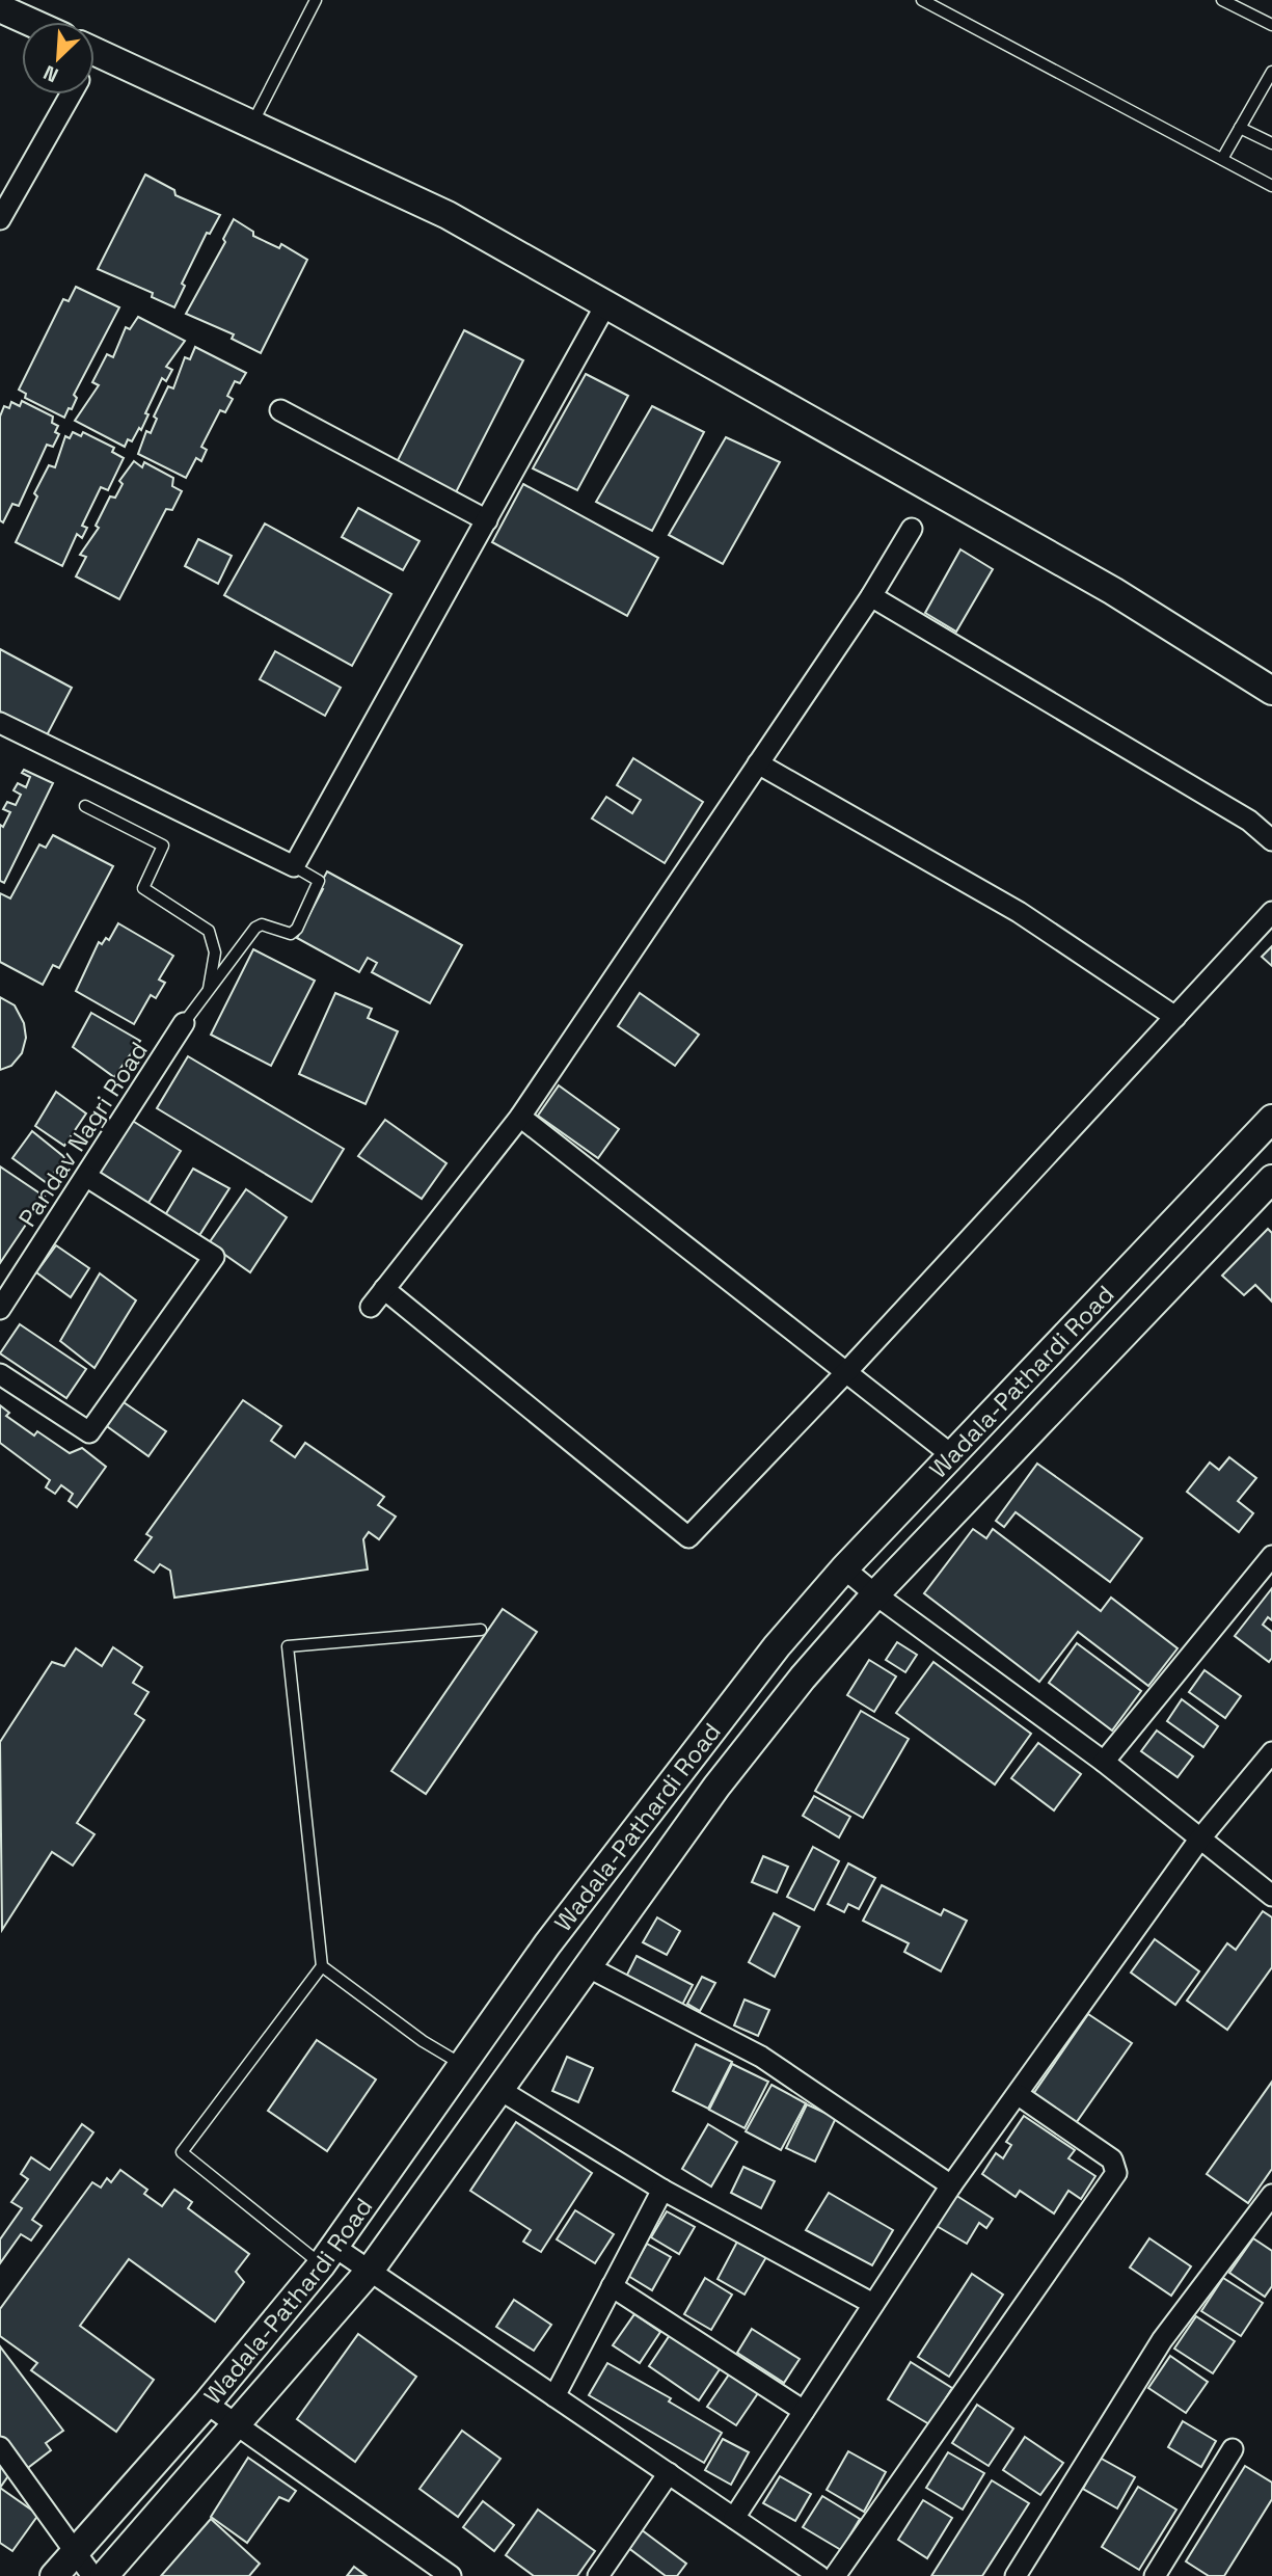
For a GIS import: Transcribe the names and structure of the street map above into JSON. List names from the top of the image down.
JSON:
{
  "streets": {
    "main road": ["Wadala-Pathardi Road"],
    "street": ["Pandav Nagri Road"]
  },
  "north": "bottom left"
}
